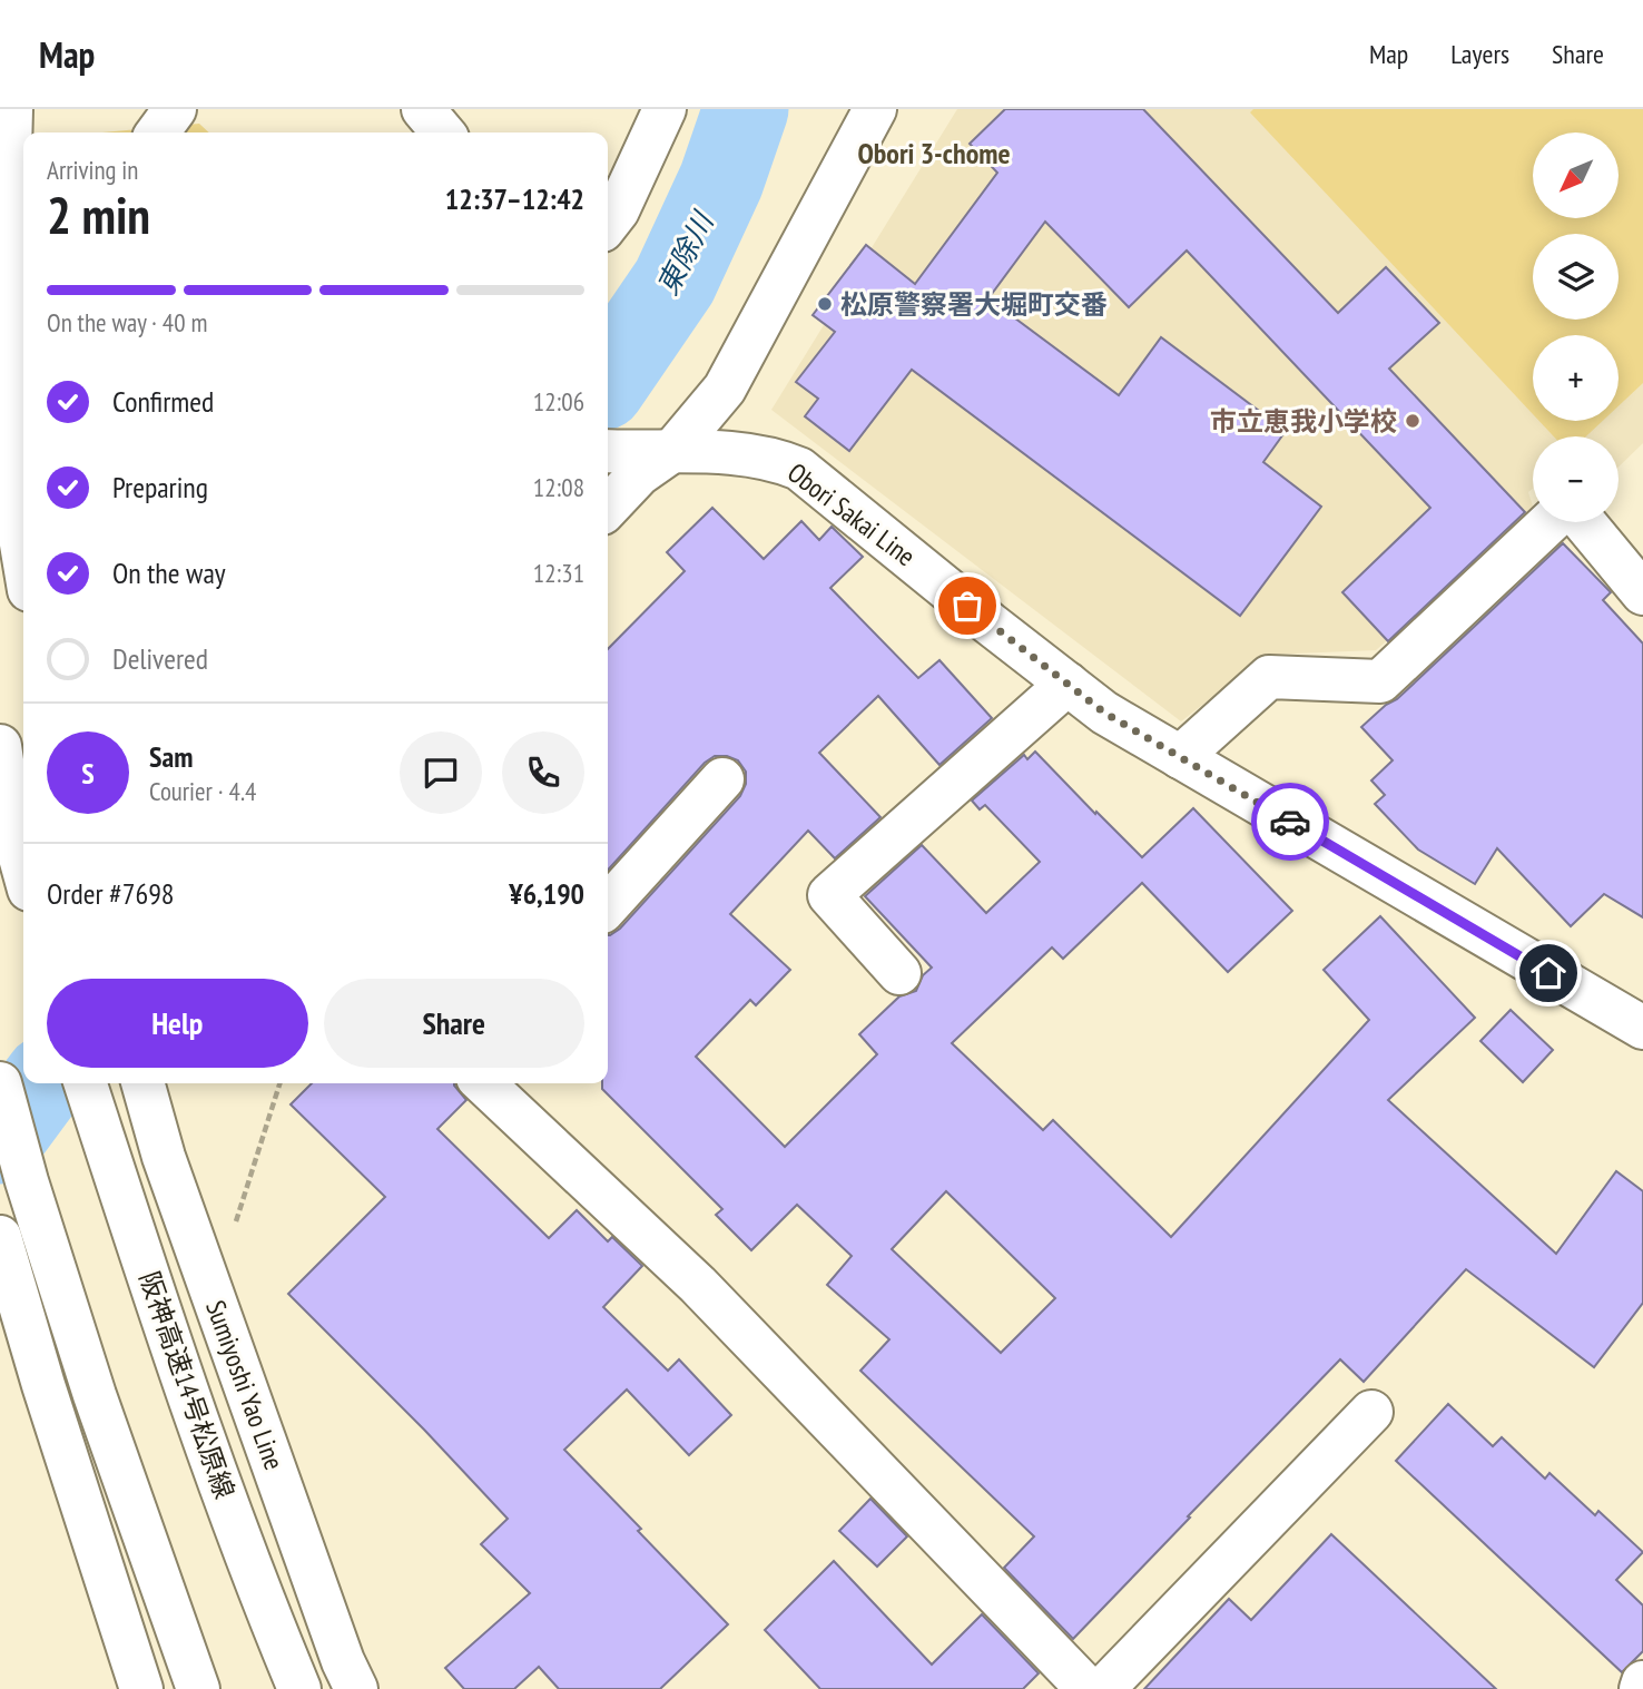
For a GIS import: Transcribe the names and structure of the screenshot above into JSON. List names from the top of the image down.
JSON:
{
  "streets": {
    "main road": ["Obori Sakai Line", "阪神高速14号松原線", "Sumiyoshi Yao Line"]
  },
  "districts": ["Obori 3-chome"],
  "water": ["東除川"],
  "places": ["松原警察署大堀町交番", "市立恵我小学校"],
  "north": "bottom left",
  "page": {
    "header": "Map",
    "nav": ["Map", "Layers", "Share"],
    "map_buttons": ["+", "−"],
    "heading": ["2 min", "Arriving in", "12:37–12:42"],
    "panel": [
      "Sam",
      "Courier · 4.4",
      "Order #7698",
      "¥6,190"
    ],
    "bar": "On the way · 40 m",
    "list": [
      ["Confirmed", "12:06"],
      ["Preparing", "12:08"],
      ["On the way", "12:31"],
      "Delivered"
    ],
    "round": "S",
    "buttons": ["Help", "Share"]
  }
}
